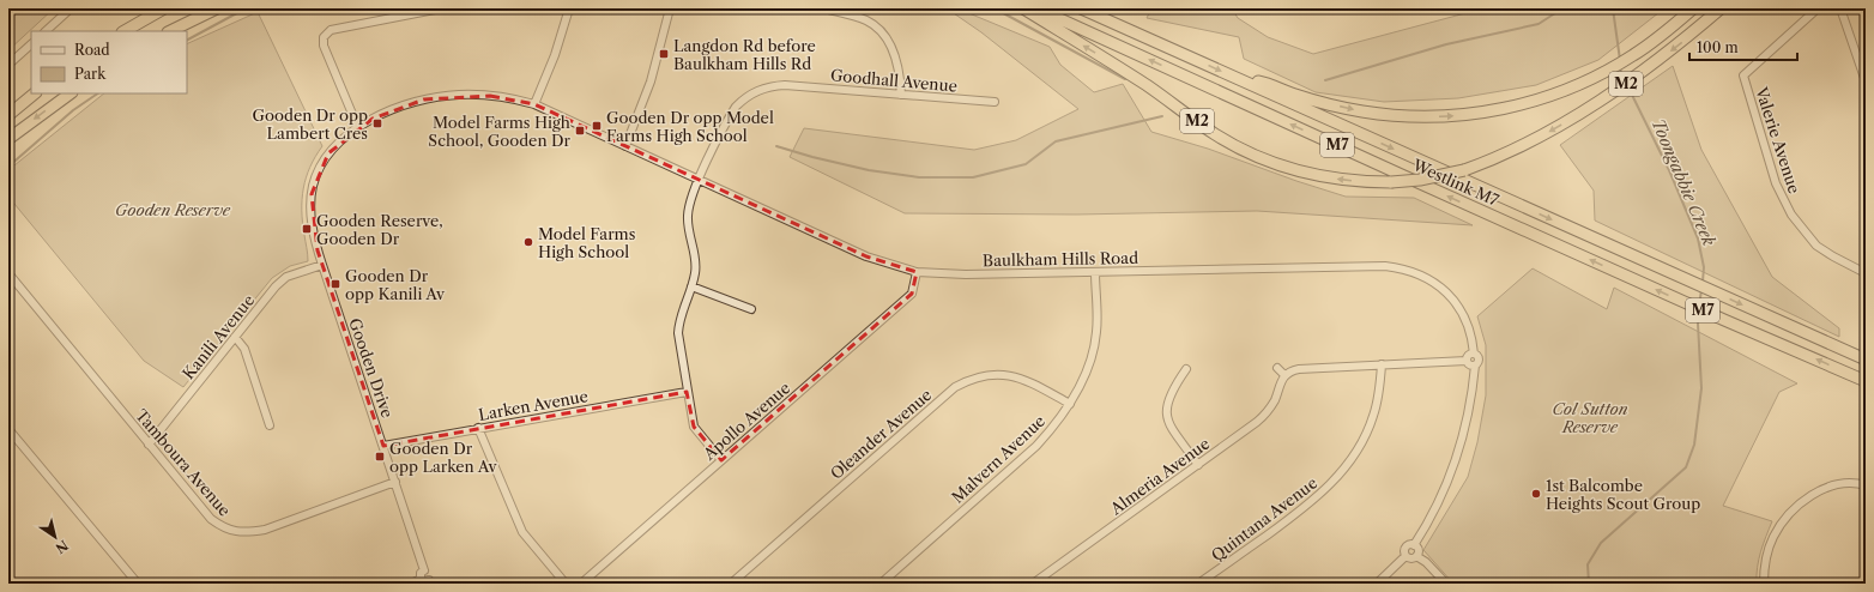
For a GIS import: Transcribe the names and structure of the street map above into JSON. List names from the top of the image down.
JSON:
{
  "streets": {
    "highway": ["M2", "M7", "Westlink M7"],
    "street": [
      "Goodhall Avenue",
      "Valerie Avenue",
      "Baulkham Hills Road",
      "Kanili Avenue",
      "Gooden Drive",
      "Larken Avenue",
      "Apollo Avenue",
      "Oleander Avenue",
      "Malvern Avenue",
      "Tamboura Avenue",
      "Almeria Avenue",
      "Quintana Avenue"
    ]
  },
  "crossings": [
    ["Goodhall Avenue", "Baulkham Hills Road"],
    ["Goodhall Avenue", "Larken Avenue"],
    ["Goodhall Avenue", "Apollo Avenue"],
    ["M2", "Westlink M7"],
    ["Baulkham Hills Road", "Gooden Drive"],
    ["Baulkham Hills Road", "Apollo Avenue"],
    ["Baulkham Hills Road", "Malvern Avenue"],
    ["Kanili Avenue", "Gooden Drive"],
    ["Kanili Avenue", "Tamboura Avenue"],
    ["Gooden Drive", "Larken Avenue"],
    ["Gooden Drive", "Tamboura Avenue"],
    ["Oleander Avenue", "Malvern Avenue"]
  ],
  "water": ["Toongabbie Creek"],
  "parks": ["Gooden Reserve", "Col Sutton Reserve"],
  "places": {
    "transit": [
      "Langdon Rd before Baulkham Hills Rd",
      "Gooden Dr opp Lambert Cres",
      "Gooden Dr opp Model Farms High School",
      "Model Farms High School, Gooden Dr",
      "Gooden Reserve, Gooden Dr",
      "Gooden Dr opp Kanili Av",
      "Gooden Dr opp Larken Av"
    ],
    "other": ["Model Farms High School", "1st Balcombe Heights Scout Group"]
  },
  "legend": ["Road", "Park"],
  "scale_bar": "100 m",
  "north": "bottom right"
}
